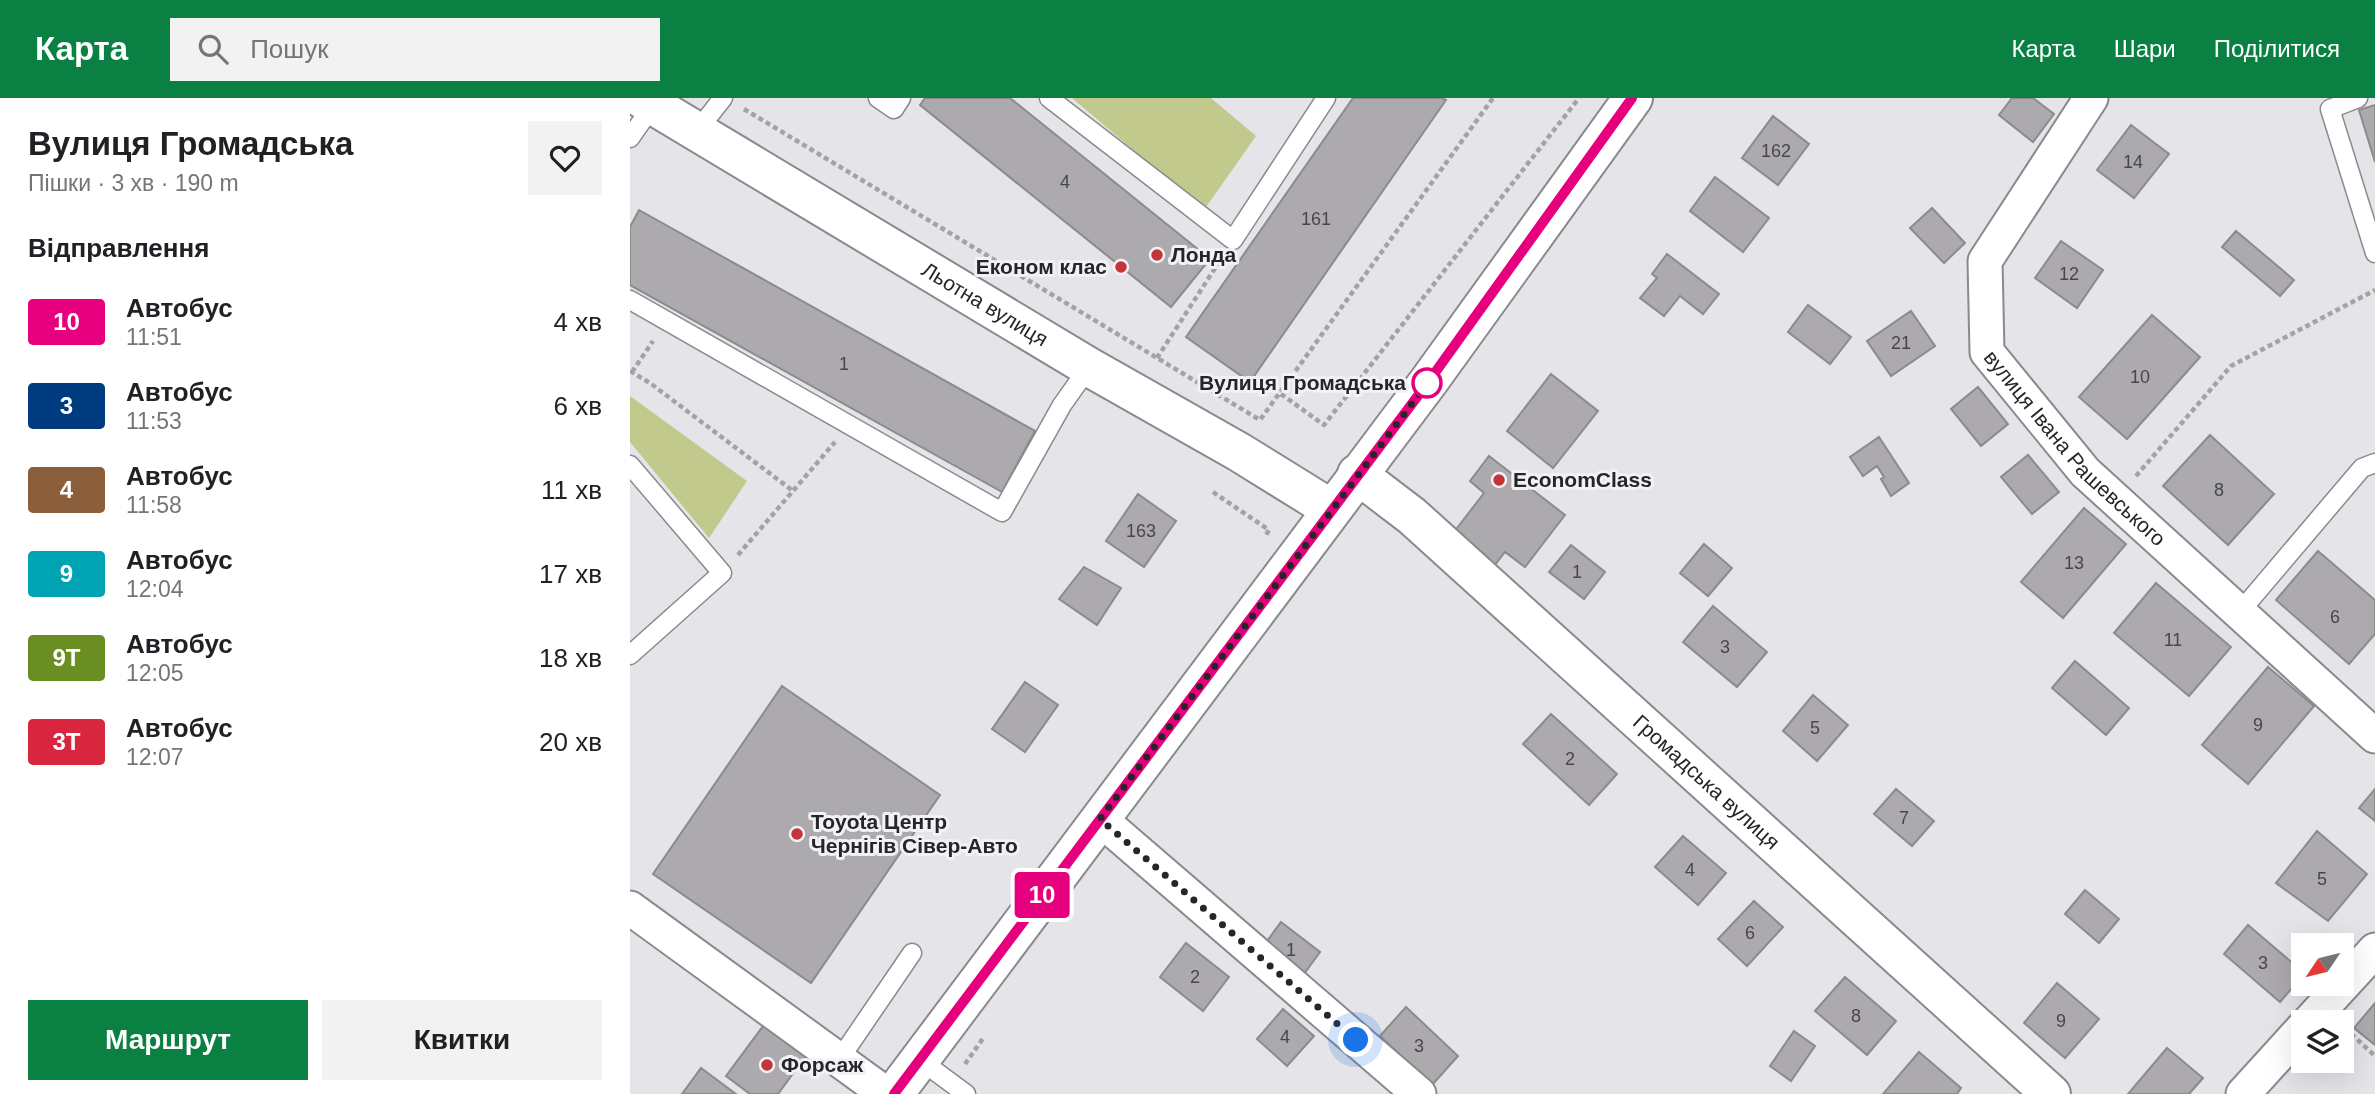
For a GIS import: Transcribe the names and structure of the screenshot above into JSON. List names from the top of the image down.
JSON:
{
  "streets": {
    "street": ["Льотна вулиця", "вулиця Івана Рашевського", "Громадська вулиця"]
  },
  "places": [
    "Лонда",
    "Економ клас",
    "Вулиця Громадська",
    "EconomClass",
    "Toyota Центр Чернігів Сівер-Авто",
    "Форсаж"
  ],
  "lines": ["bus line 10"],
  "house_numbers": [
    "162",
    "14",
    "4",
    "161",
    "12",
    "21",
    "1",
    "10",
    "8",
    "163",
    "13",
    "1",
    "6",
    "11",
    "3",
    "9",
    "5",
    "2",
    "7",
    "4",
    "5",
    "6",
    "1",
    "3",
    "2",
    "8",
    "9",
    "4",
    "3"
  ],
  "north": "bottom left",
  "page": {
    "header": "Карта",
    "search": "Пошук",
    "nav": ["Карта", "Шари", "Поділитися"],
    "heading": [
      ["Вулиця Громадська", "Пішки · 3 хв · 190 m"],
      "Відправлення"
    ],
    "on_map": "10",
    "list": [
      {
        "mark": "10",
        "name": "Автобус",
        "note": "11:51",
        "value": "4 хв"
      },
      {
        "mark": "3",
        "name": "Автобус",
        "note": "11:53",
        "value": "6 хв"
      },
      {
        "mark": "4",
        "name": "Автобус",
        "note": "11:58",
        "value": "11 хв"
      },
      {
        "mark": "9",
        "name": "Автобус",
        "note": "12:04",
        "value": "17 хв"
      },
      {
        "mark": "9Т",
        "name": "Автобус",
        "note": "12:05",
        "value": "18 хв"
      },
      {
        "mark": "3Т",
        "name": "Автобус",
        "note": "12:07",
        "value": "20 хв"
      }
    ],
    "buttons": ["Маршрут", "Квитки"]
  }
}
